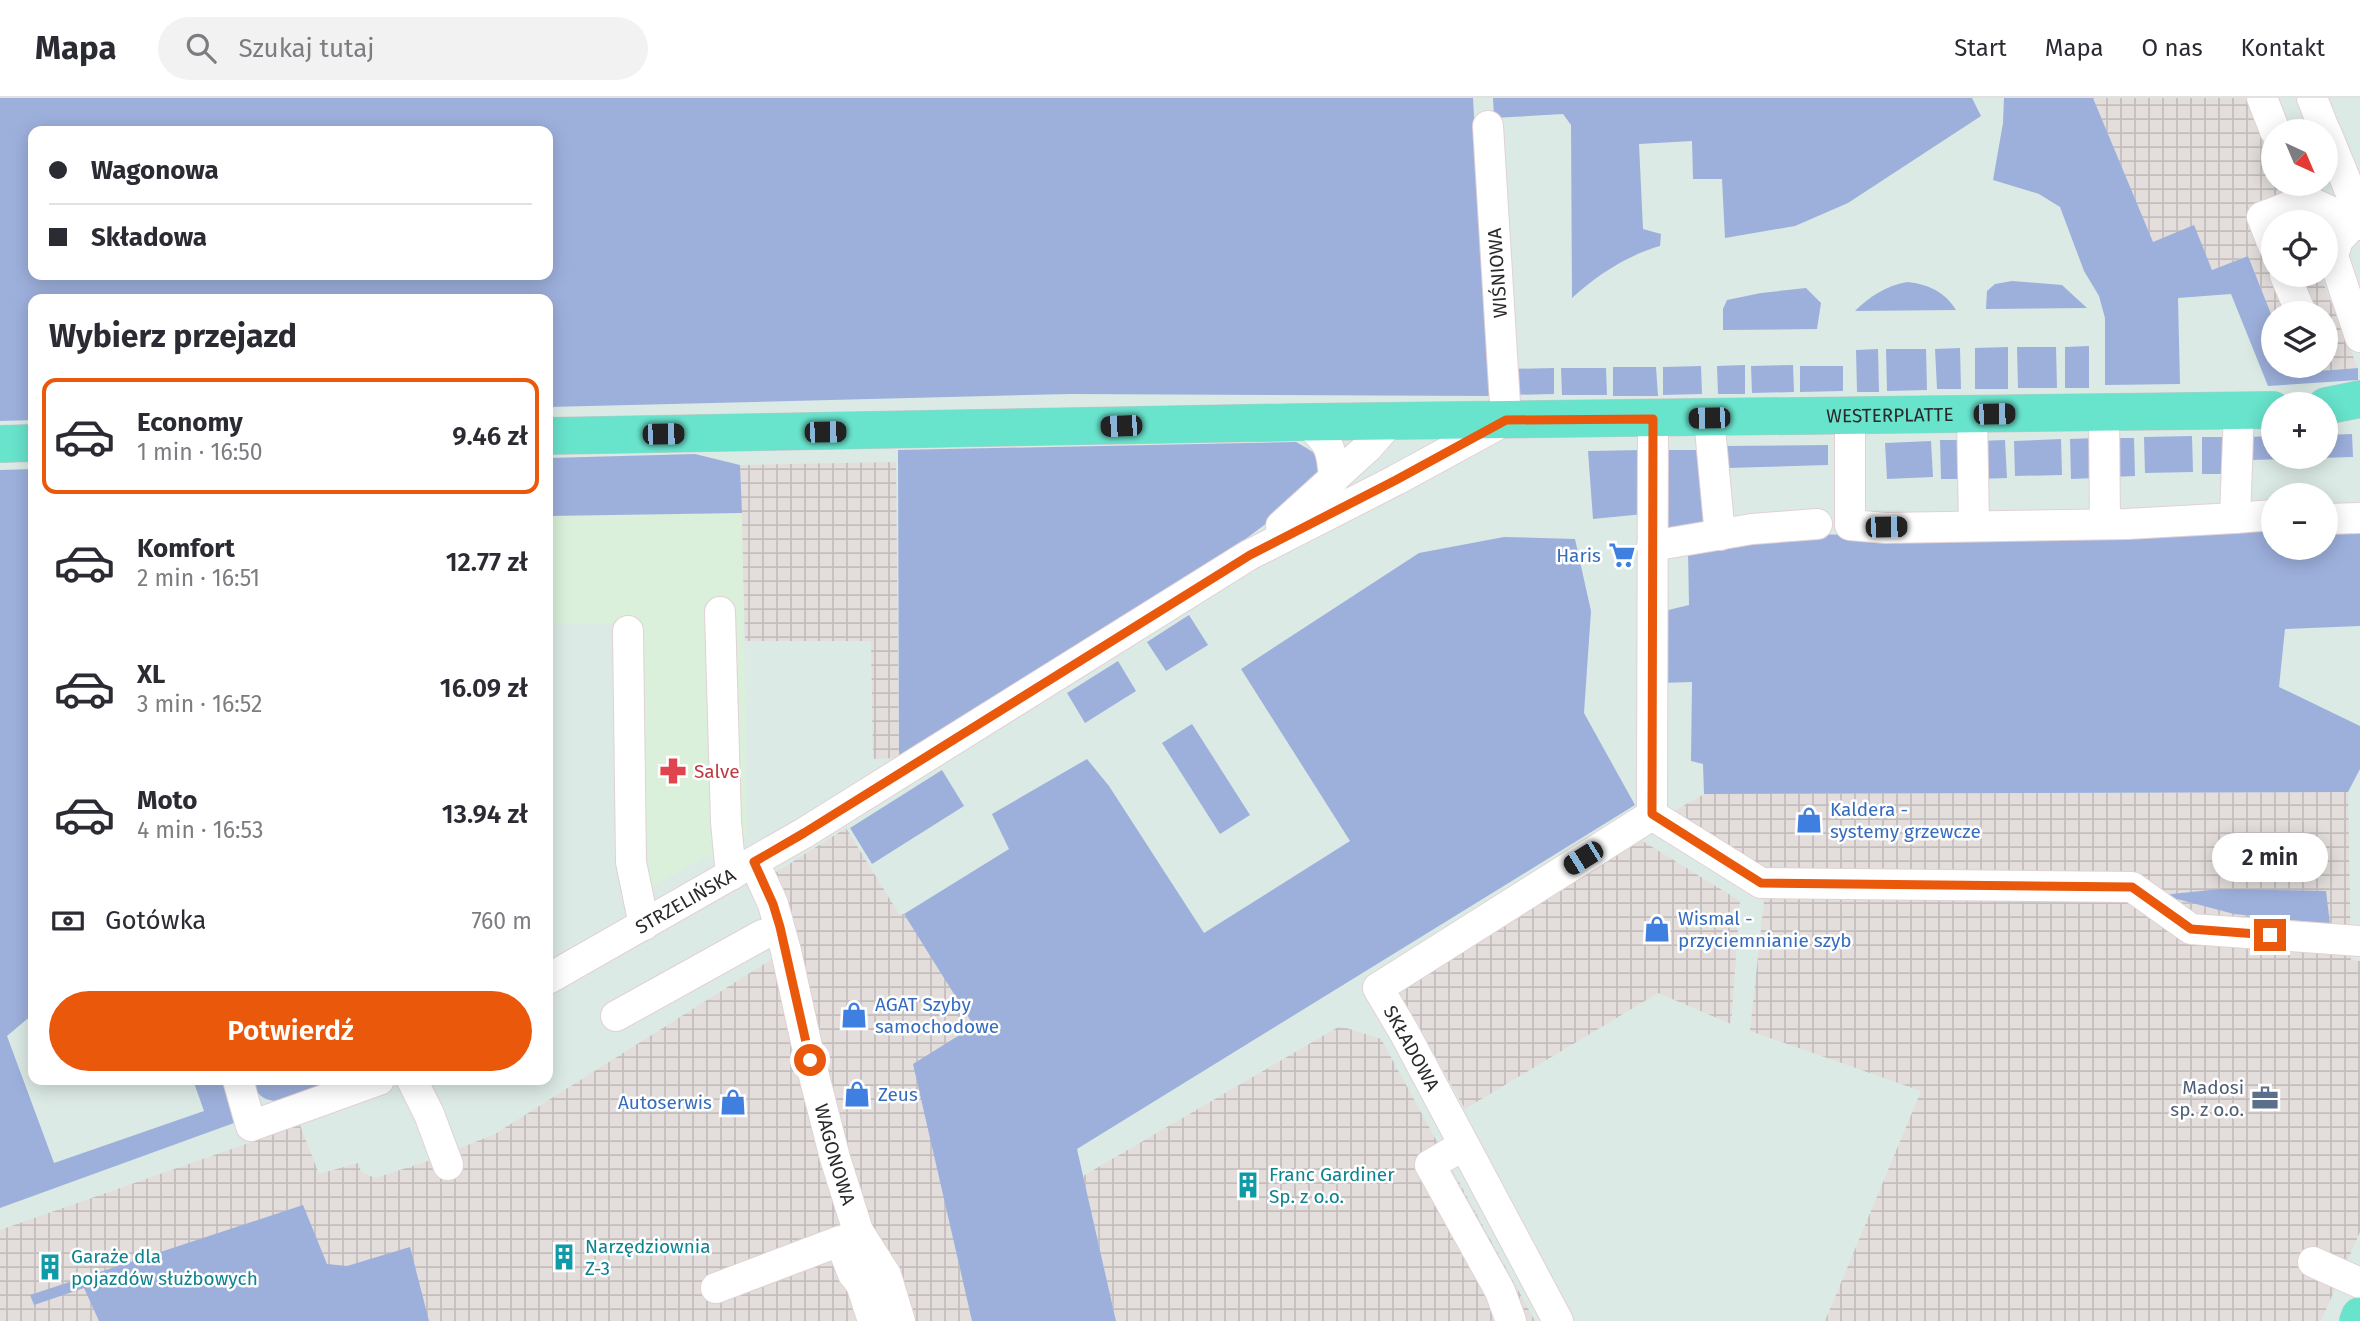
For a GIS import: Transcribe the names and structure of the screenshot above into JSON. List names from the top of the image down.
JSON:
{
  "streets": {
    "main road": ["WESTERPLATTE"],
    "street": [
      "WIŚNIOWA",
      "STRZELIŃSKA",
      "SKŁADOWA",
      "WAGONOWA"
    ]
  },
  "crossings": [
    ["WIŚNIOWA", "WESTERPLATTE"],
    ["WIŚNIOWA", "STRZELIŃSKA"],
    ["WESTERPLATTE", "STRZELIŃSKA"],
    ["STRZELIŃSKA", "WAGONOWA"]
  ],
  "places": {
    "supermarket": ["Haris"],
    "pharmacy": ["Salve"],
    "shop": [
      "Kaldera - systemy grzewcze",
      "Wismal - przyciemnianie szyb",
      "AGAT Szyby samochodowe",
      "Zeus",
      "Autoserwis"
    ],
    "office": ["Madosi sp. z o.o."],
    "building": ["Franc Gardiner Sp. z o.o.", "Narzędziownia Z-3", "Garaże dla pojazdów służbowych"]
  },
  "north": "bottom right",
  "page": {
    "header": "Mapa",
    "search": "Szukaj tutaj",
    "nav": [
      "Start",
      "Mapa",
      "O nas",
      "Kontakt"
    ],
    "map_buttons": ["+", "−"],
    "banner": ["Wagonowa", "Składowa"],
    "heading": "Wybierz przejazd",
    "list": [
      {
        "name": "Economy",
        "note": "1 min · 16:50",
        "value": "9.46 zł"
      },
      {
        "name": "Komfort",
        "note": "2 min · 16:51",
        "value": "12.77 zł"
      },
      {
        "name": "XL",
        "note": "3 min · 16:52",
        "value": "16.09 zł"
      },
      {
        "name": "Moto",
        "note": "4 min · 16:53",
        "value": "13.94 zł"
      }
    ],
    "bubble": "2 min",
    "pay": ["Gotówka", "760 m"],
    "buttons": "Potwierdź"
  }
}
